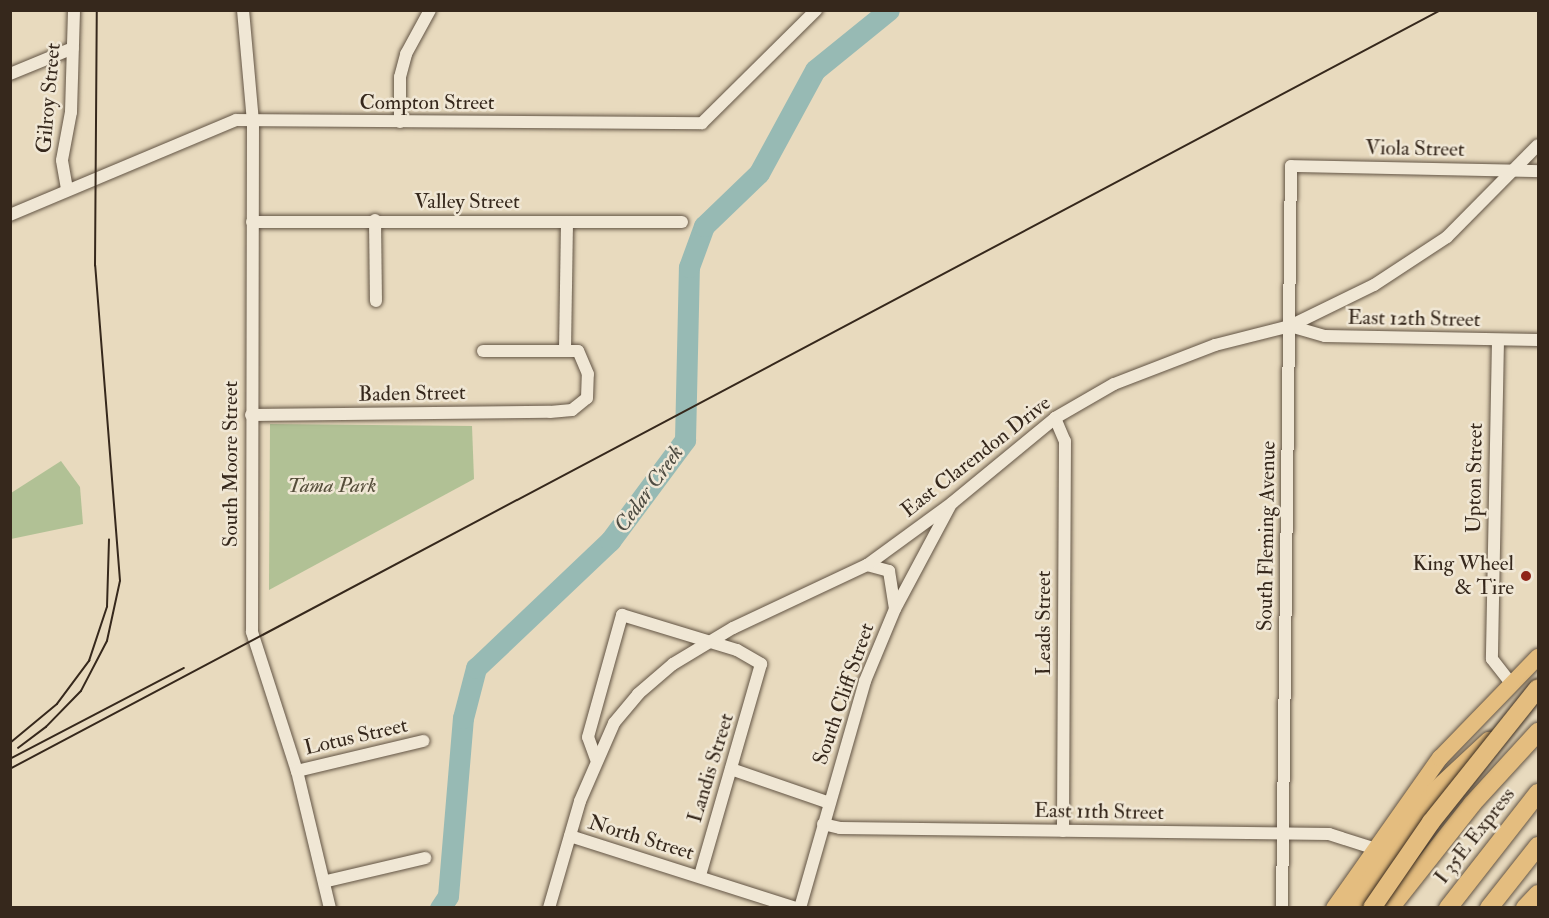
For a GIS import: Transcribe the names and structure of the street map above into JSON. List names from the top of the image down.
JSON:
{
  "streets": {
    "highway": ["I 35E Express"],
    "street": [
      "Gilroy Street",
      "Compton Street",
      "Viola Street",
      "Valley Street",
      "East 12th Street",
      "Baden Street",
      "East Clarendon Drive",
      "South Moore Street",
      "Upton Street",
      "South Fleming Avenue",
      "Leads Street",
      "South Cliff Street",
      "Lotus Street",
      "Landis Street",
      "East 11th Street",
      "North Street"
    ]
  },
  "crossings": [
    ["Gilroy Street", "Compton Street"],
    ["Compton Street", "South Moore Street"],
    ["Viola Street", "East Clarendon Drive"],
    ["Viola Street", "South Fleming Avenue"],
    ["Valley Street", "South Moore Street"],
    ["East 12th Street", "East Clarendon Drive"],
    ["East 12th Street", "Upton Street"],
    ["East 12th Street", "South Fleming Avenue"],
    ["Baden Street", "South Moore Street"],
    ["East Clarendon Drive", "South Fleming Avenue"],
    ["East Clarendon Drive", "Leads Street"],
    ["East Clarendon Drive", "South Cliff Street"],
    ["East Clarendon Drive", "Landis Street"],
    ["East Clarendon Drive", "North Street"],
    ["South Moore Street", "Lotus Street"],
    ["South Fleming Avenue", "East 11th Street"],
    ["Leads Street", "East 11th Street"],
    ["South Cliff Street", "East 11th Street"],
    ["South Cliff Street", "North Street"],
    ["Landis Street", "North Street"]
  ],
  "water": ["Cedar Creek"],
  "parks": ["Tama Park"],
  "places": ["King Wheel & Tire"]
}
